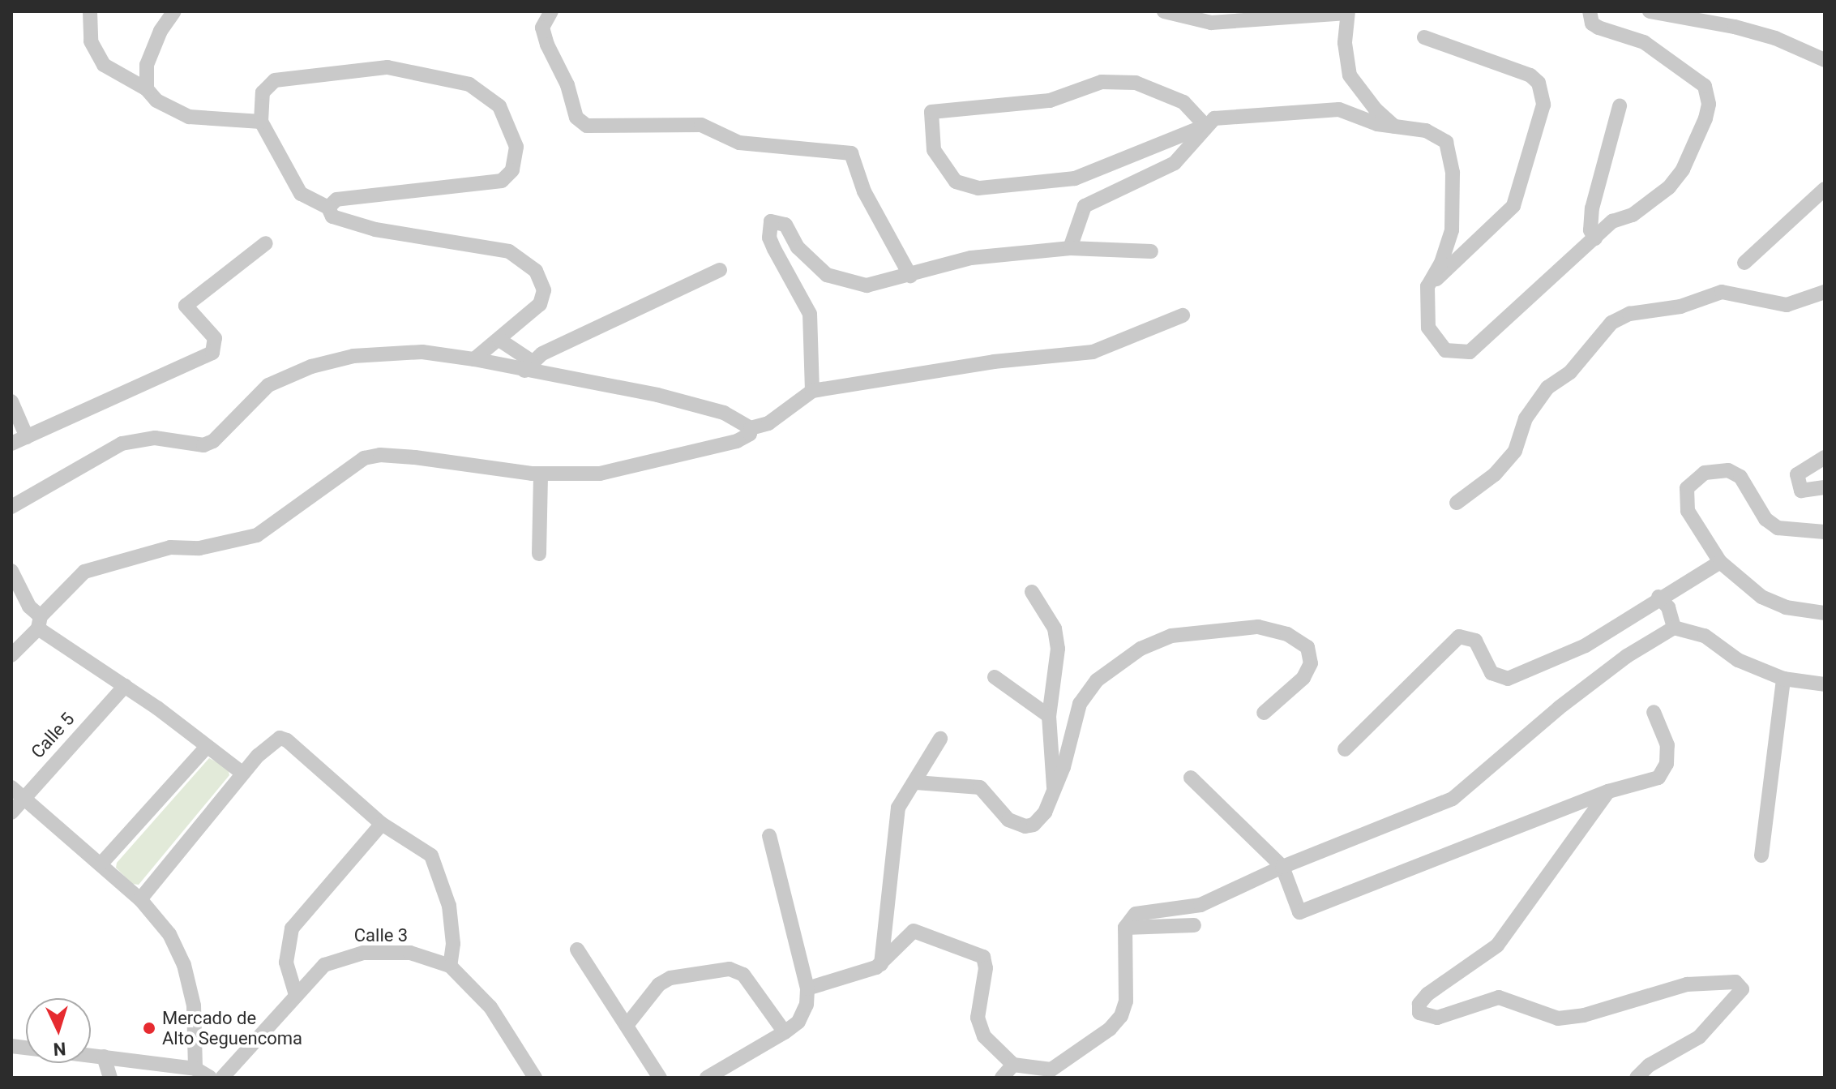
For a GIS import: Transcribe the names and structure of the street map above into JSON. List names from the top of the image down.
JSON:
{
  "streets": {
    "street": ["Calle 5", "Calle 3"]
  },
  "places": ["Mercado de Alto Seguencoma"],
  "north": "bottom"
}
